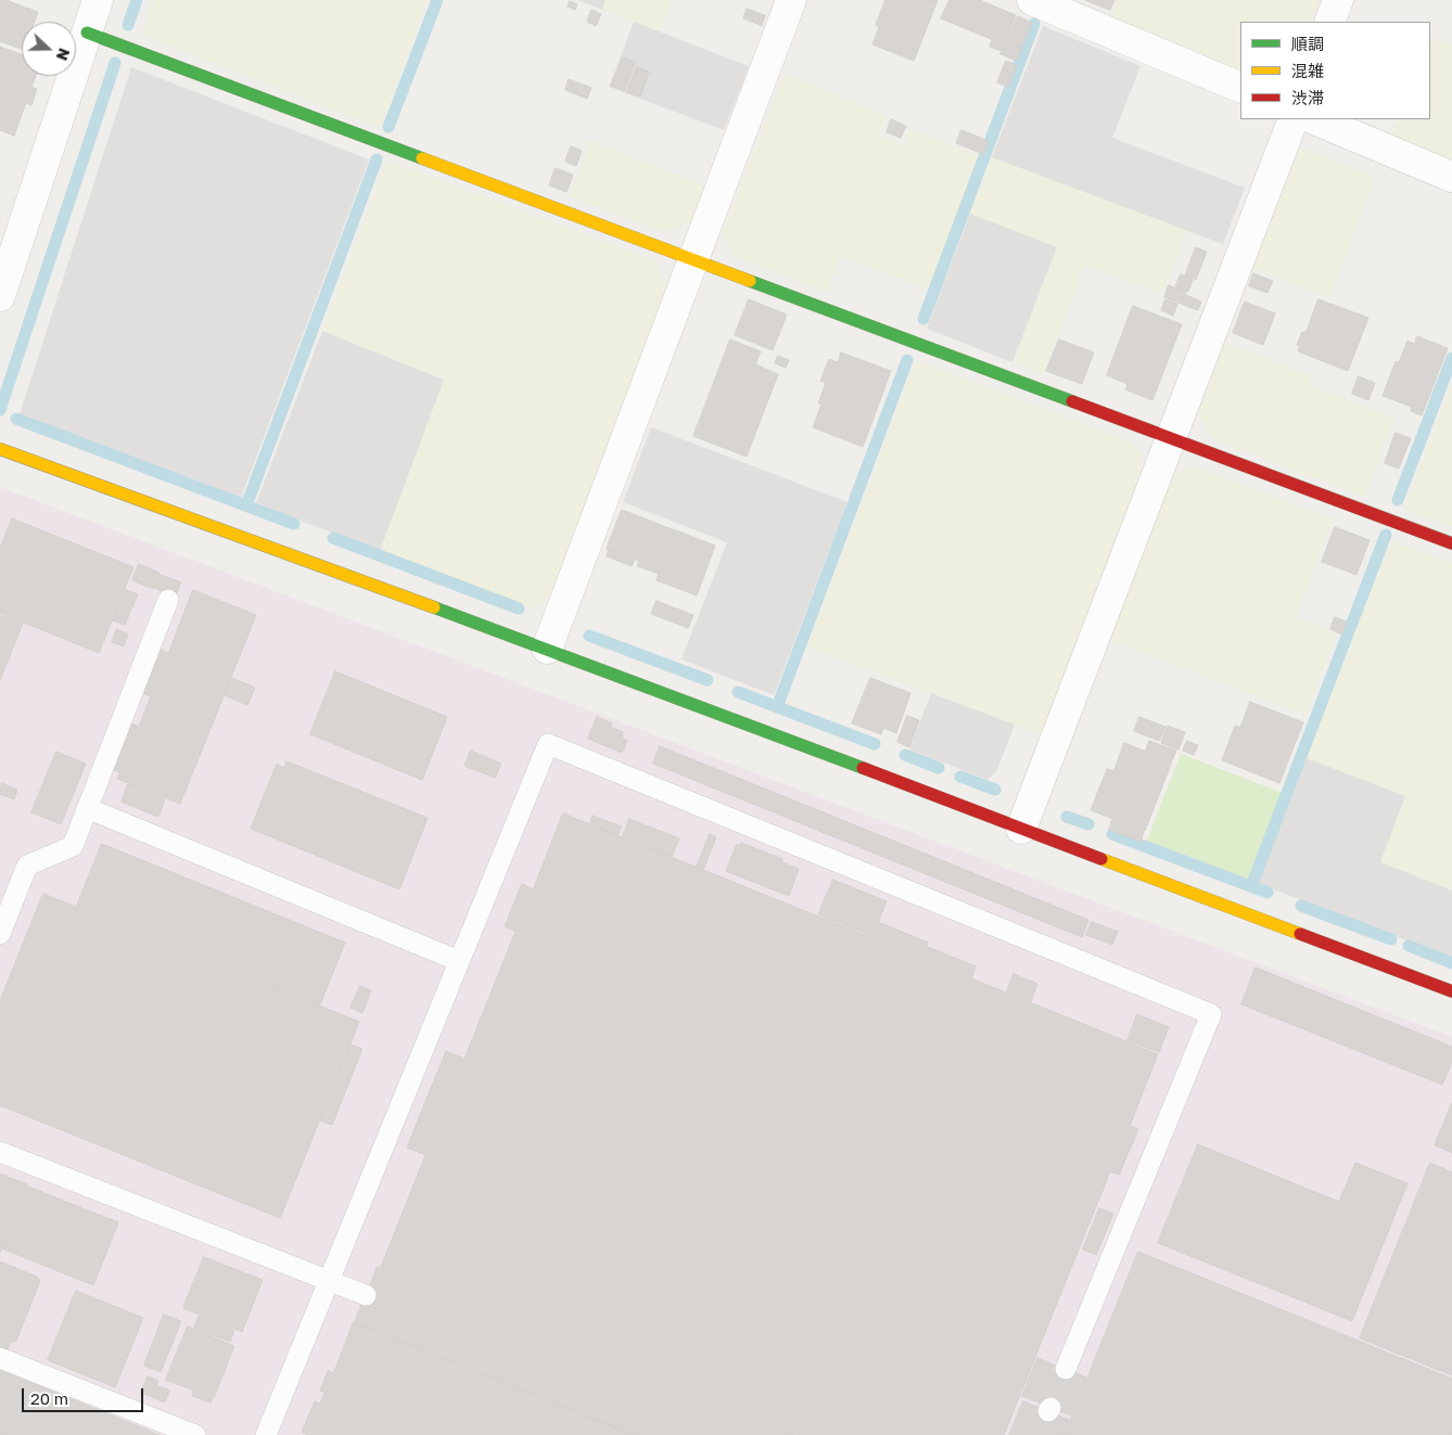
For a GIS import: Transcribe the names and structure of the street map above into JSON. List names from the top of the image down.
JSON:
{
  "legend": ["順調", "混雑", "渋滞"],
  "scale_bar": "20 m",
  "north": "right"
}
